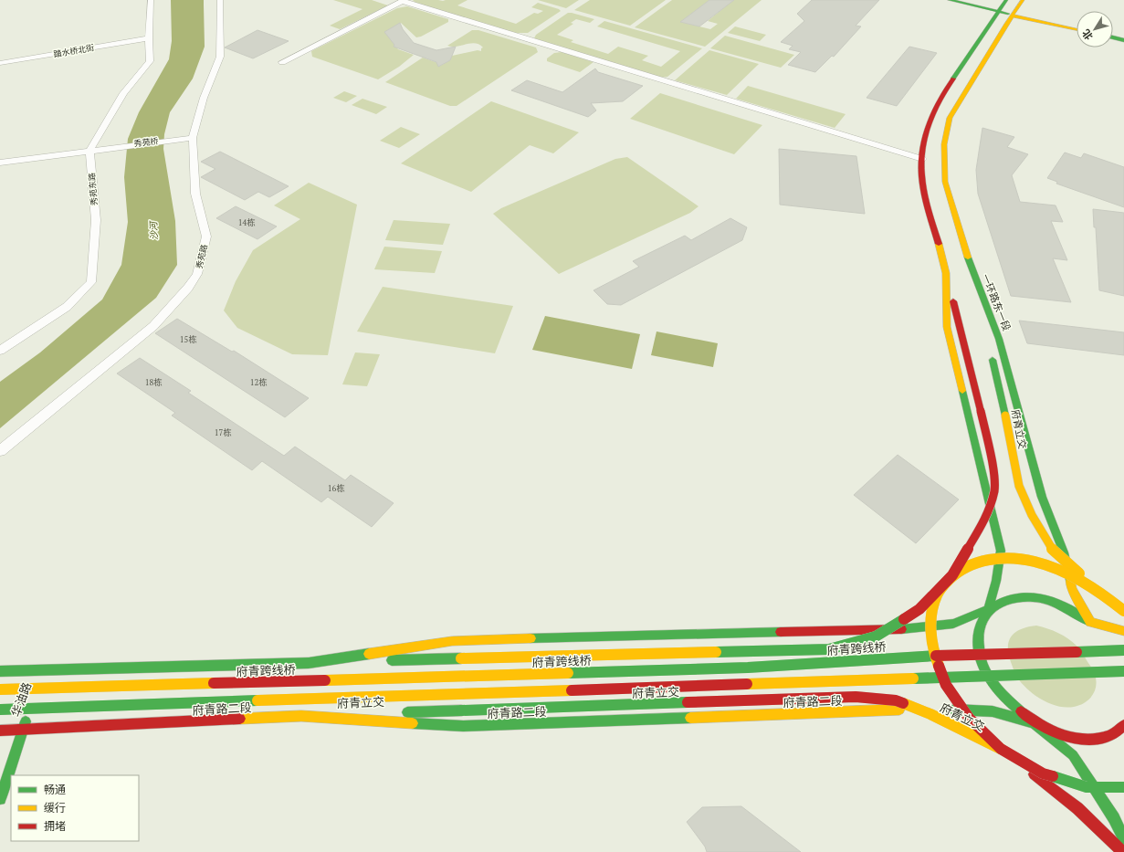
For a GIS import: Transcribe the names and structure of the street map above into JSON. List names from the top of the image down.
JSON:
{
  "streets": {
    "main road": [
      "一环路东一段",
      "府青立交",
      "府青跨线桥",
      "华油路",
      "府青路二段"
    ],
    "street": [
      "踏水桥北街",
      "秀苑桥",
      "秀苑东路",
      "秀苑路"
    ]
  },
  "crossings": [
    ["秀苑桥", "秀苑东路"],
    ["秀苑桥", "秀苑路"],
    ["府青立交", "府青路二段"],
    ["华油路", "府青路二段"]
  ],
  "water": ["沙河"],
  "house_numbers": [
    "14栋",
    "15栋",
    "18栋",
    "12栋",
    "17栋",
    "16栋"
  ],
  "legend": ["畅通", "缓行", "拥堵"],
  "north": "bottom left"
}
